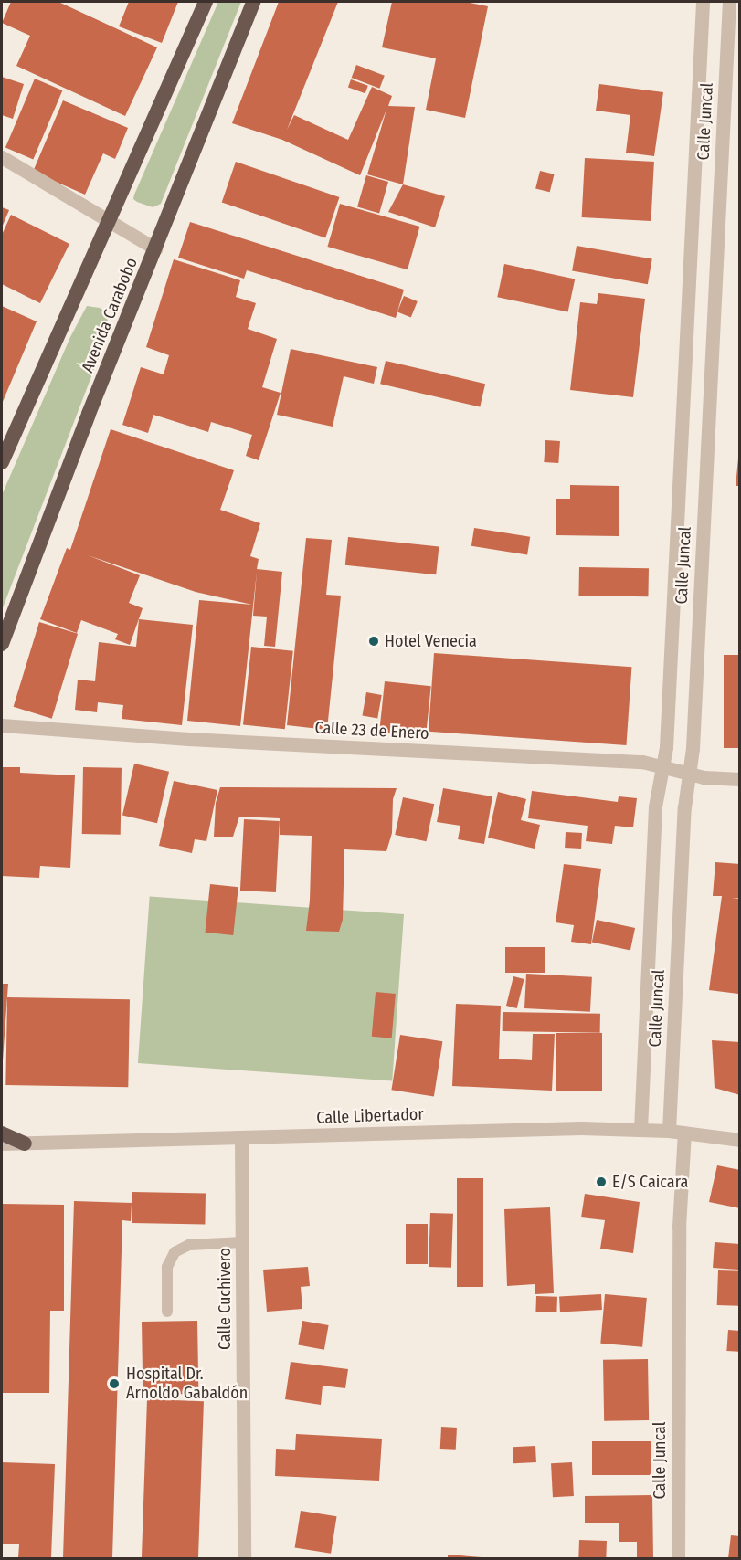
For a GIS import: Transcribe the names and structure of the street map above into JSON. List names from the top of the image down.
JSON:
{
  "streets": {
    "highway": ["Avenida Carabobo"],
    "street": [
      "Calle Juncal",
      "Calle 23 de Enero",
      "Calle Libertador",
      "Calle Cuchivero"
    ]
  },
  "crossings": [
    ["Calle Juncal", "Calle 23 de Enero"],
    ["Calle Juncal", "Calle Libertador"],
    ["Calle Libertador", "Calle Cuchivero"]
  ],
  "places": ["Hotel Venecia", "E/S Caicara", "Hospital Dr. Arnoldo Gabaldón"]
}
